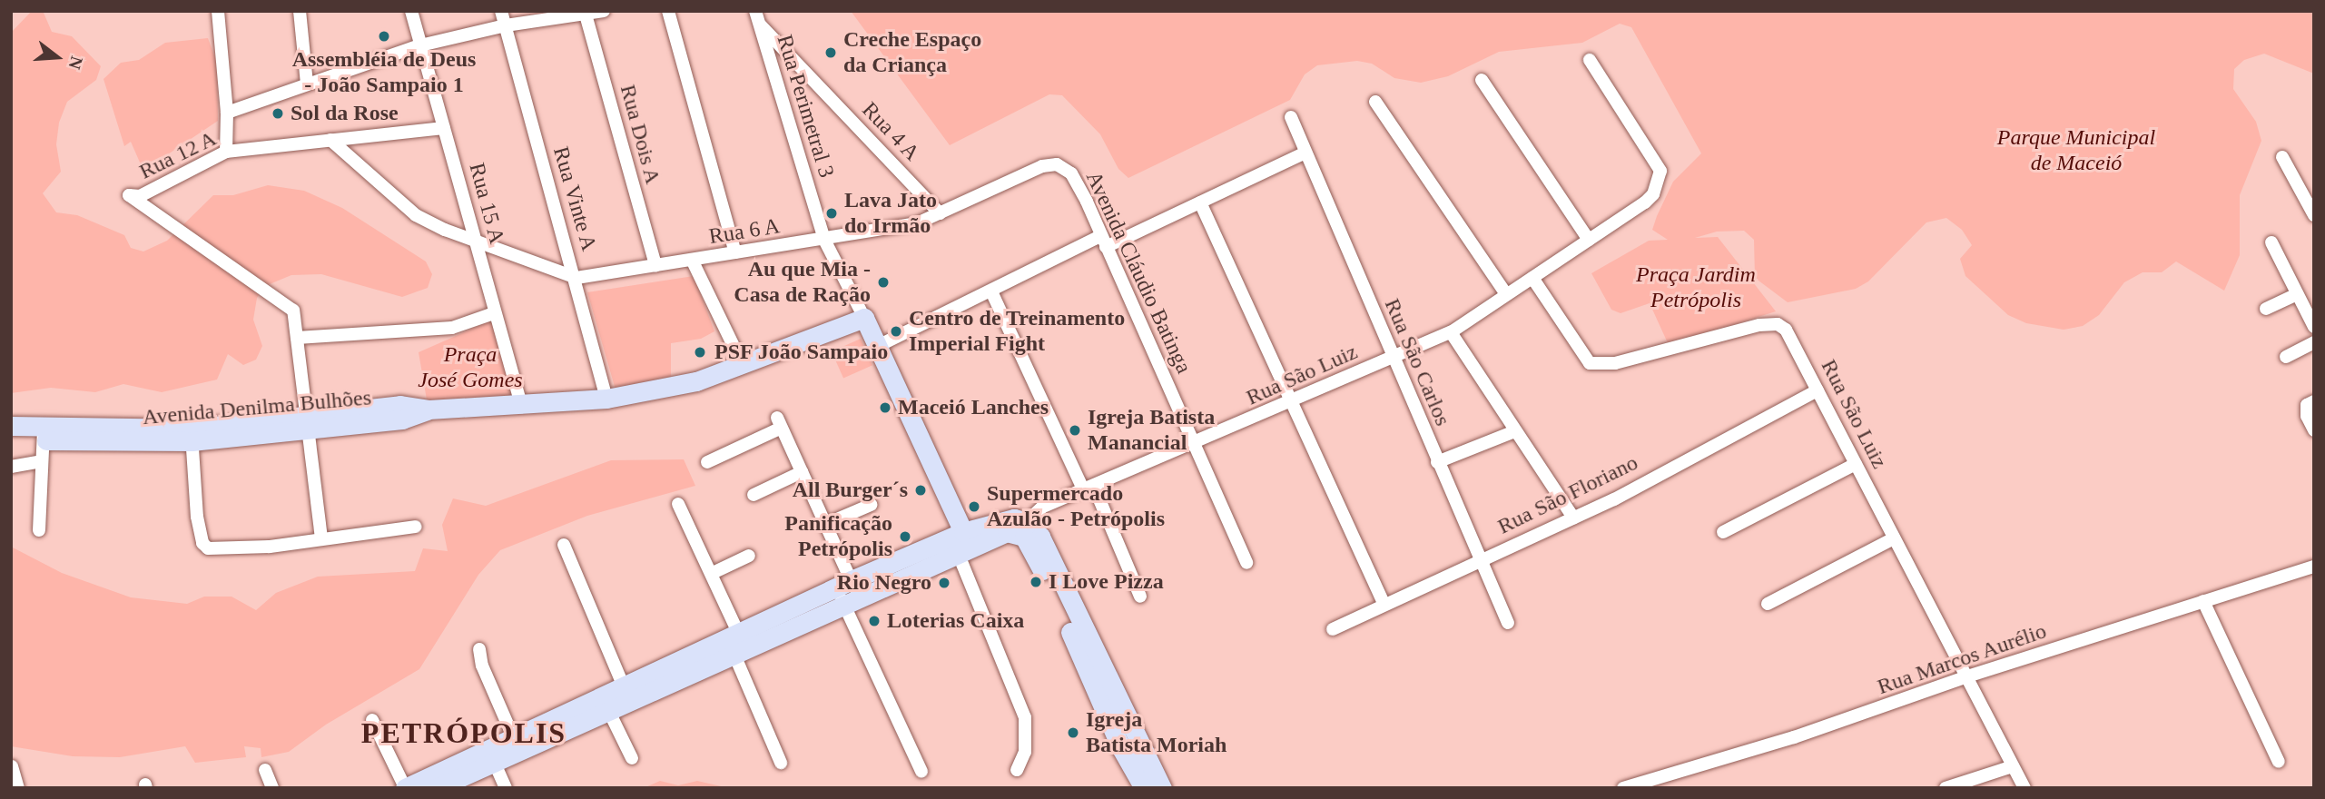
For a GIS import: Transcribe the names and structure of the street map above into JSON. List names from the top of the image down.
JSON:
{
  "streets": {
    "street": [
      "Rua Perimetral 3",
      "Rua 4 A",
      "Rua Dois A",
      "Rua 12 A",
      "Rua Vinte A",
      "Rua 15 A",
      "Rua 6 A",
      "Avenida Cláudio Batinga",
      "Rua São Carlos",
      "Rua São Luiz",
      "Avenida Denilma Bulhões",
      "Rua São Floriano",
      "Rua Marcos Aurélio"
    ]
  },
  "crossings": [
    ["Rua Perimetral 3", "Rua 4 A"],
    ["Rua Perimetral 3", "Rua 6 A"],
    ["Rua Perimetral 3", "Avenida Denilma Bulhões"],
    ["Rua 4 A", "Rua 6 A"],
    ["Rua Dois A", "Rua 6 A"],
    ["Rua 12 A", "Rua 15 A"],
    ["Rua 12 A", "Rua 6 A"],
    ["Rua Vinte A", "Rua 6 A"],
    ["Rua Vinte A", "Avenida Denilma Bulhões"],
    ["Rua 15 A", "Rua 6 A"],
    ["Rua 15 A", "Avenida Denilma Bulhões"],
    ["Rua 6 A", "Avenida Cláudio Batinga"],
    ["Avenida Cláudio Batinga", "Rua São Luiz"],
    ["Rua São Carlos", "Rua São Luiz"],
    ["Rua São Carlos", "Rua São Floriano"],
    ["Rua São Luiz", "Rua São Floriano"],
    ["Rua São Luiz", "Rua Marcos Aurélio"]
  ],
  "districts": ["PETRÓPOLIS"],
  "parks": ["Parque Municipal de Maceió", "Praça Jardim Petrópolis", "Praça José Gomes"],
  "places": [
    "Assembléia de Deus - João Sampaio 1",
    "Creche Espaço da Criança",
    "Sol da Rose",
    "Lava Jato do Irmão",
    "Au que Mia - Casa de Ração",
    "Centro de Treinamento Imperial Fight",
    "PSF João Sampaio",
    "Maceió Lanches",
    "Igreja Batista Manancial",
    "All Burger´s",
    "Supermercado Azulão - Petrópolis",
    "Panificação Petrópolis",
    "I Love Pizza",
    "Rio Negro",
    "Loterias Caixa",
    "Igreja Batista Moriah"
  ],
  "north": "right"
}
